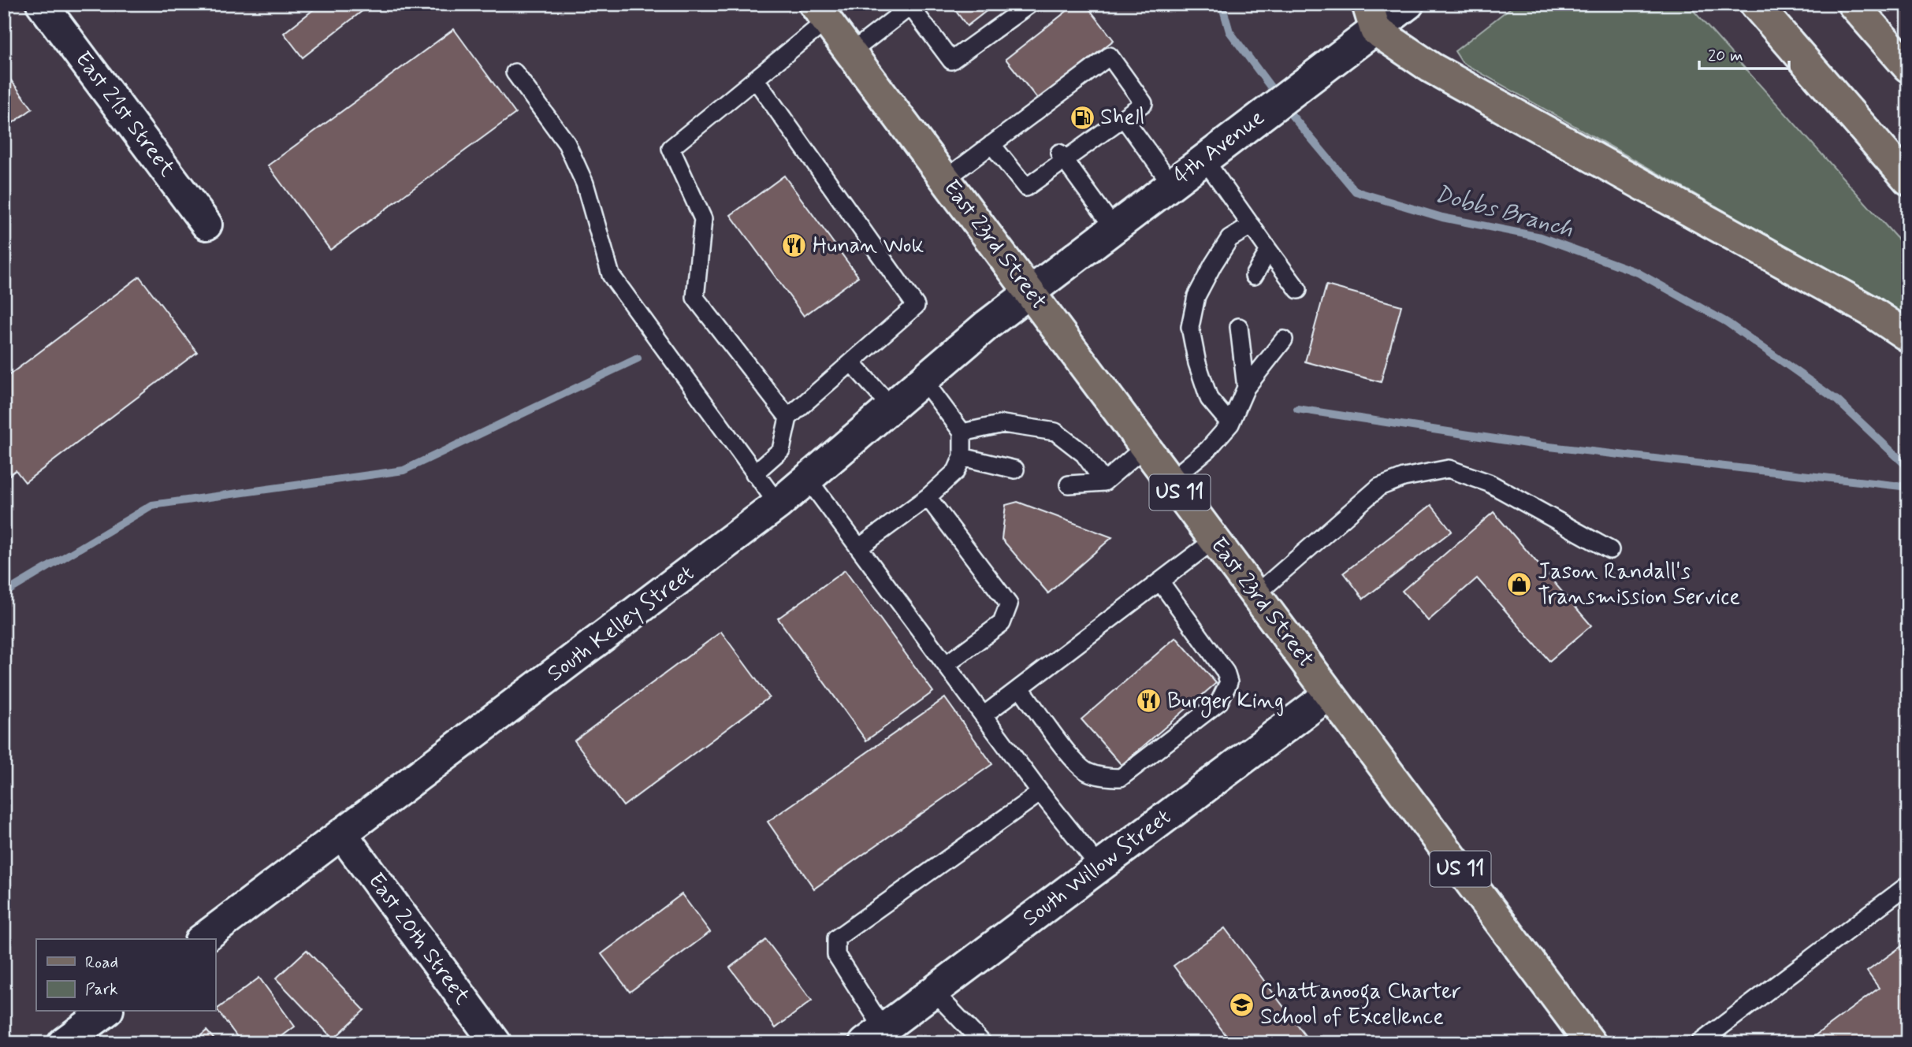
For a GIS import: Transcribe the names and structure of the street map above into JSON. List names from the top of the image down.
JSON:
{
  "streets": {
    "main road": [
      "East 21st Street",
      "4th Avenue",
      "East 23rd Street",
      "US 11",
      "South Kelley Street",
      "South Willow Street",
      "East 20th Street"
    ]
  },
  "crossings": [
    ["4th Avenue", "East 23rd Street"],
    ["4th Avenue", "South Kelley Street"],
    ["East 23rd Street", "South Kelley Street"],
    ["East 23rd Street", "South Willow Street"],
    ["South Kelley Street", "East 20th Street"]
  ],
  "water": ["Dobbs Branch"],
  "places": {
    "fuel station": ["Shell"],
    "restaurant": ["Hunan Wok", "Burger King"],
    "shop": ["Jason Randall's Transmission Service"],
    "school or university": ["Chattanooga Charter School of Excellence"]
  },
  "legend": ["Road", "Park"],
  "scale_bar": "20 m"
}
